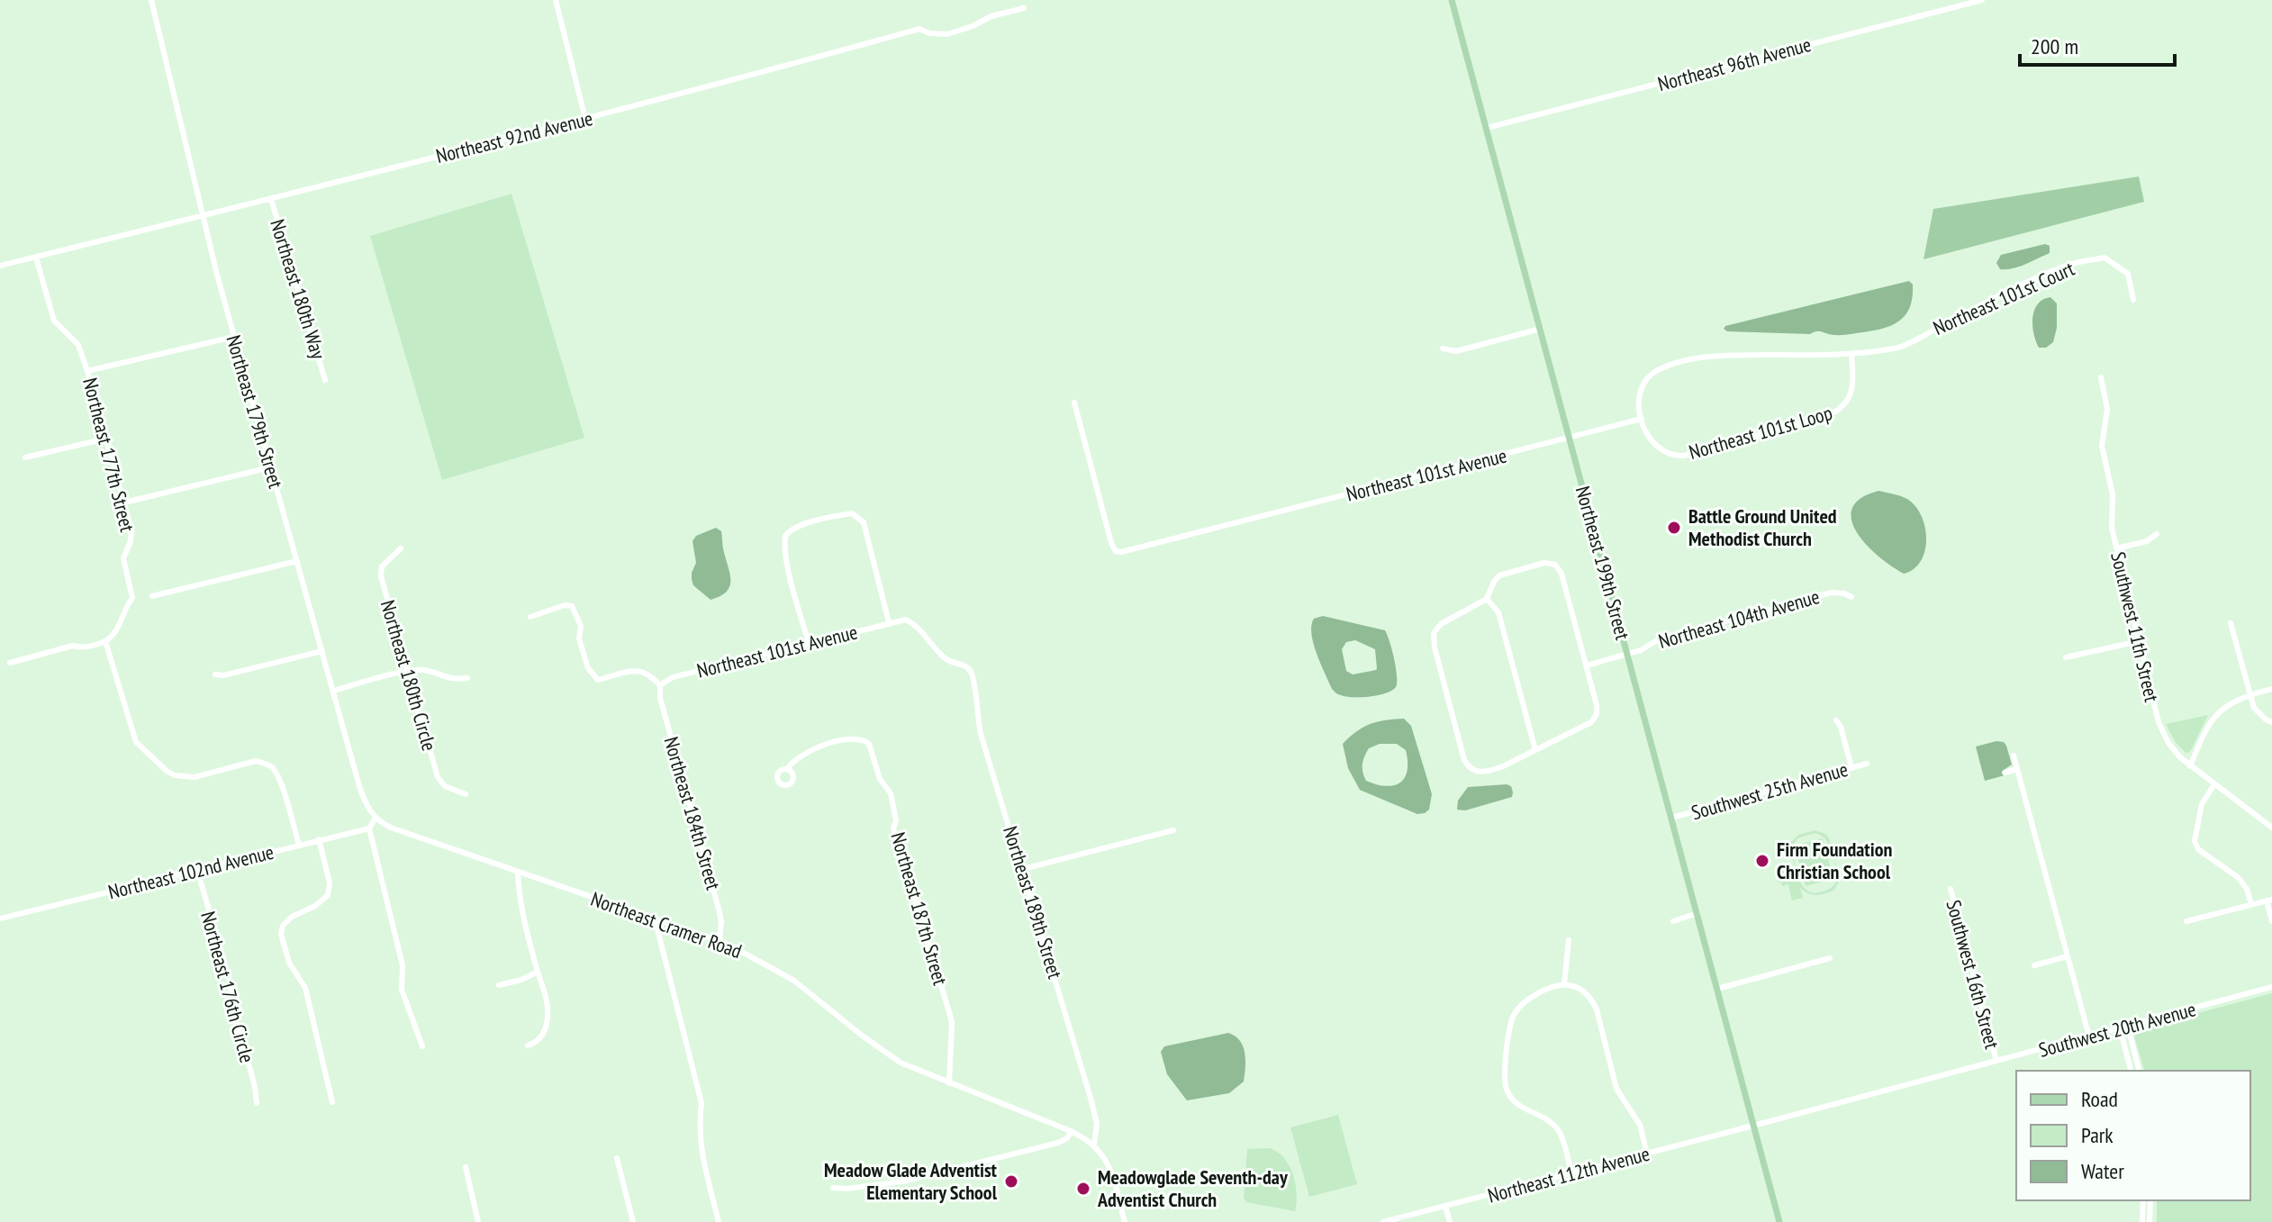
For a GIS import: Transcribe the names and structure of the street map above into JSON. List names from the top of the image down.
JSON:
{
  "streets": {
    "main road": ["Northeast 199th Street"],
    "street": [
      "Northeast 96th Avenue",
      "Northeast 92nd Avenue",
      "Northeast 180th Way",
      "Northeast 101st Court",
      "Northeast 179th Street",
      "Northeast 101st Loop",
      "Northeast 177th Street",
      "Northeast 101st Avenue",
      "Northeast 104th Avenue",
      "Southwest 11th Street",
      "Northeast 180th Circle",
      "Southwest 25th Avenue",
      "Northeast 184th Street",
      "Northeast 102nd Avenue",
      "Northeast 189th Street",
      "Northeast 187th Street",
      "Northeast Cramer Road",
      "Southwest 16th Street",
      "Northeast 176th Circle",
      "Southwest 20th Avenue",
      "Northeast 112th Avenue"
    ]
  },
  "crossings": [
    ["Northeast 96th Avenue", "Northeast 199th Street"],
    ["Northeast 92nd Avenue", "Northeast 180th Way"],
    ["Northeast 92nd Avenue", "Northeast 179th Street"],
    ["Northeast 92nd Avenue", "Northeast 177th Street"],
    ["Northeast 101st Court", "Northeast 101st Loop"],
    ["Northeast 179th Street", "Northeast Cramer Road"],
    ["Northeast 101st Loop", "Northeast 101st Avenue"],
    ["Northeast 101st Avenue", "Northeast 199th Street"],
    ["Northeast 101st Avenue", "Northeast 184th Street"],
    ["Northeast 101st Avenue", "Northeast 189th Street"],
    ["Northeast 199th Street", "Northeast 104th Avenue"],
    ["Northeast 199th Street", "Southwest 25th Avenue"],
    ["Northeast 199th Street", "Southwest 20th Avenue"],
    ["Northeast 199th Street", "Northeast 112th Avenue"],
    ["Northeast 184th Street", "Northeast Cramer Road"],
    ["Northeast 102nd Avenue", "Northeast 176th Circle"],
    ["Northeast 189th Street", "Northeast Cramer Road"],
    ["Northeast 187th Street", "Northeast Cramer Road"],
    ["Southwest 16th Street", "Southwest 20th Avenue"],
    ["Southwest 20th Avenue", "Northeast 112th Avenue"]
  ],
  "places": [
    "Battle Ground United Methodist Church",
    "Firm Foundation Christian School",
    "Meadow Glade Adventist Elementary School",
    "Meadowglade Seventh-day Adventist Church"
  ],
  "legend": ["Road", "Park", "Water"],
  "scale_bar": "200 m"
}
